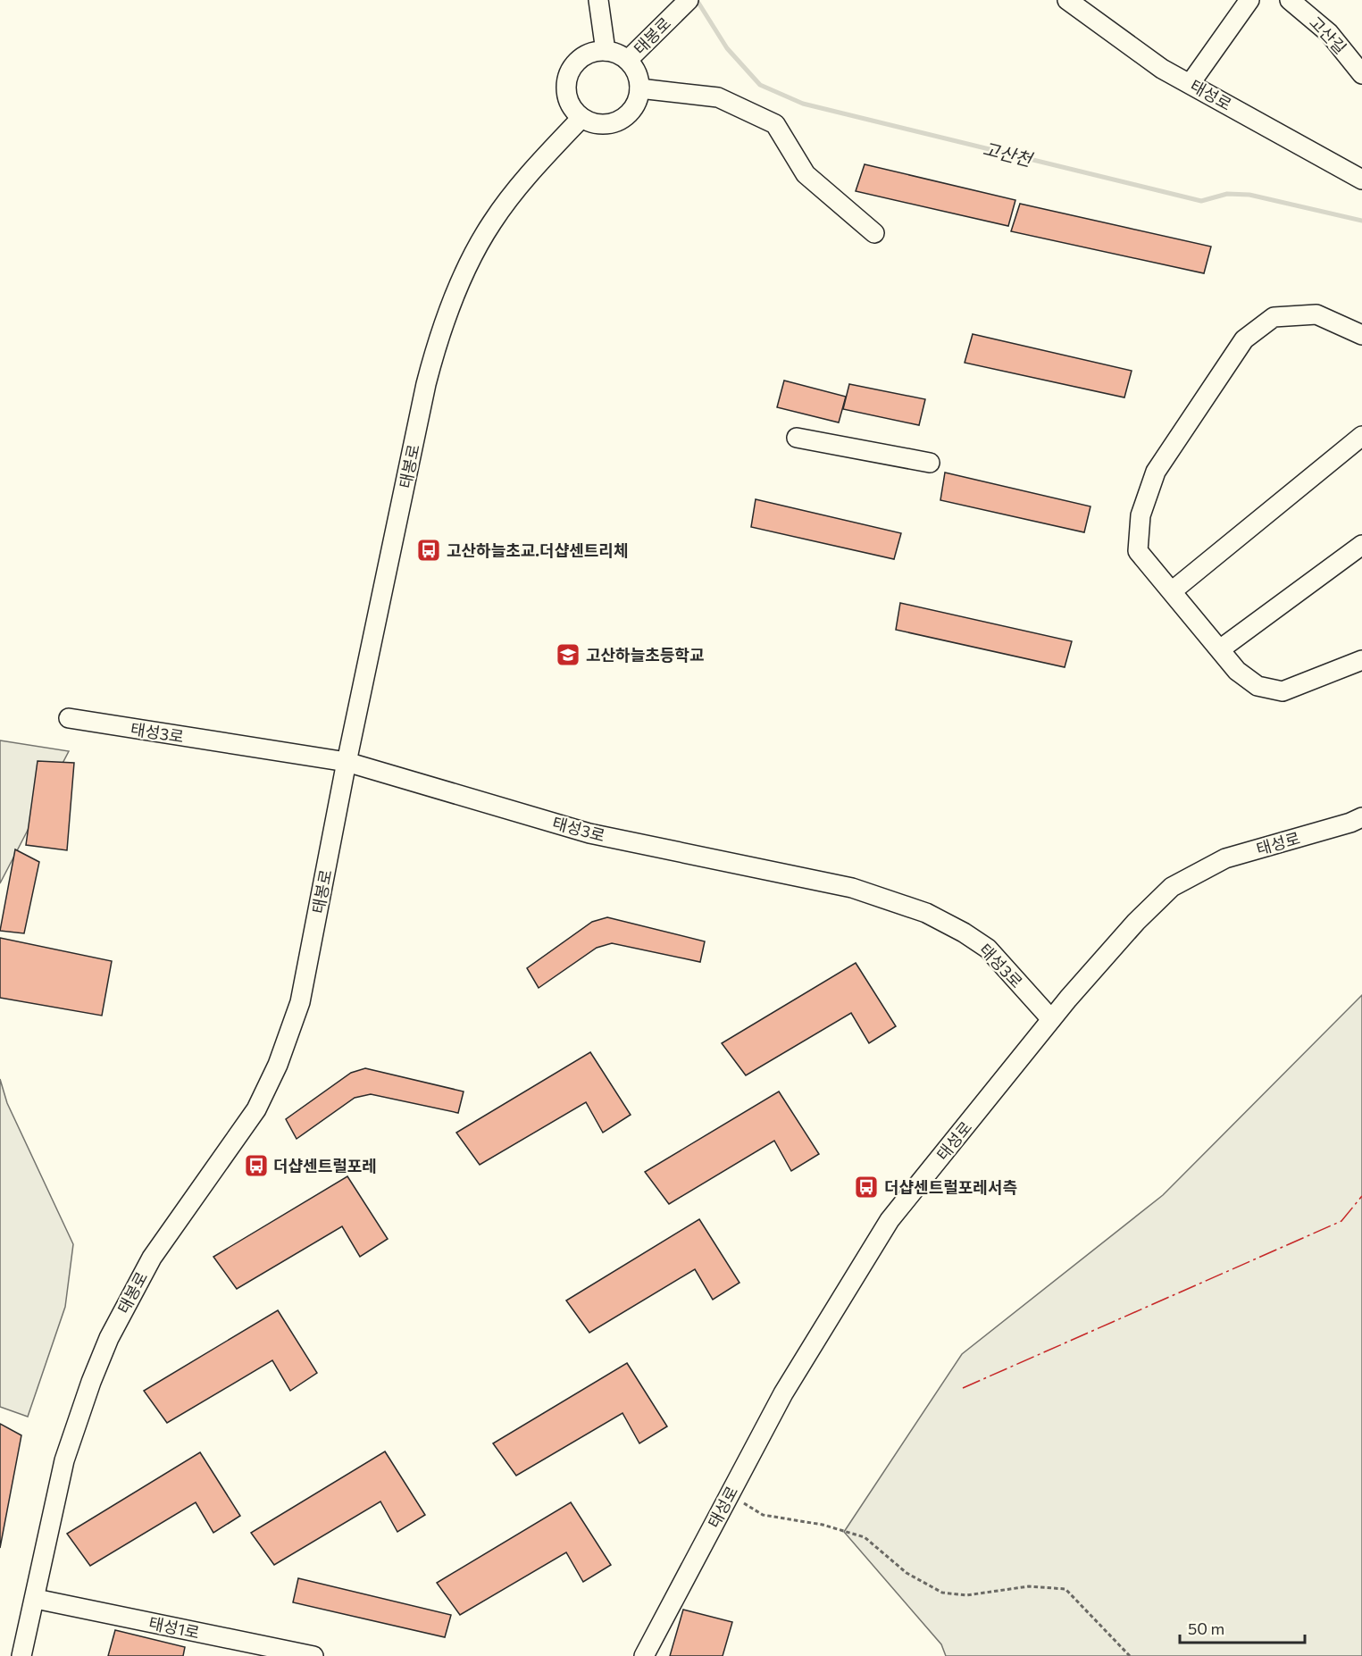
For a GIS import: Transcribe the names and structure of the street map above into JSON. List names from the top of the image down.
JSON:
{
  "streets": {
    "street": [
      "고산길",
      "태봉로",
      "태성로",
      "태성3로",
      "태성1로"
    ]
  },
  "crossings": [
    ["태봉로", "태성3로"],
    ["태봉로", "태성1로"],
    ["태성로", "태성3로"]
  ],
  "water": ["고산천"],
  "places": {
    "bus stop": ["고산하늘초교.더샵센트리체", "더샵센트럴포레", "더샵센트럴포레서측"],
    "school or university": ["고산하늘초등학교"]
  },
  "scale_bar": "50 m"
}
